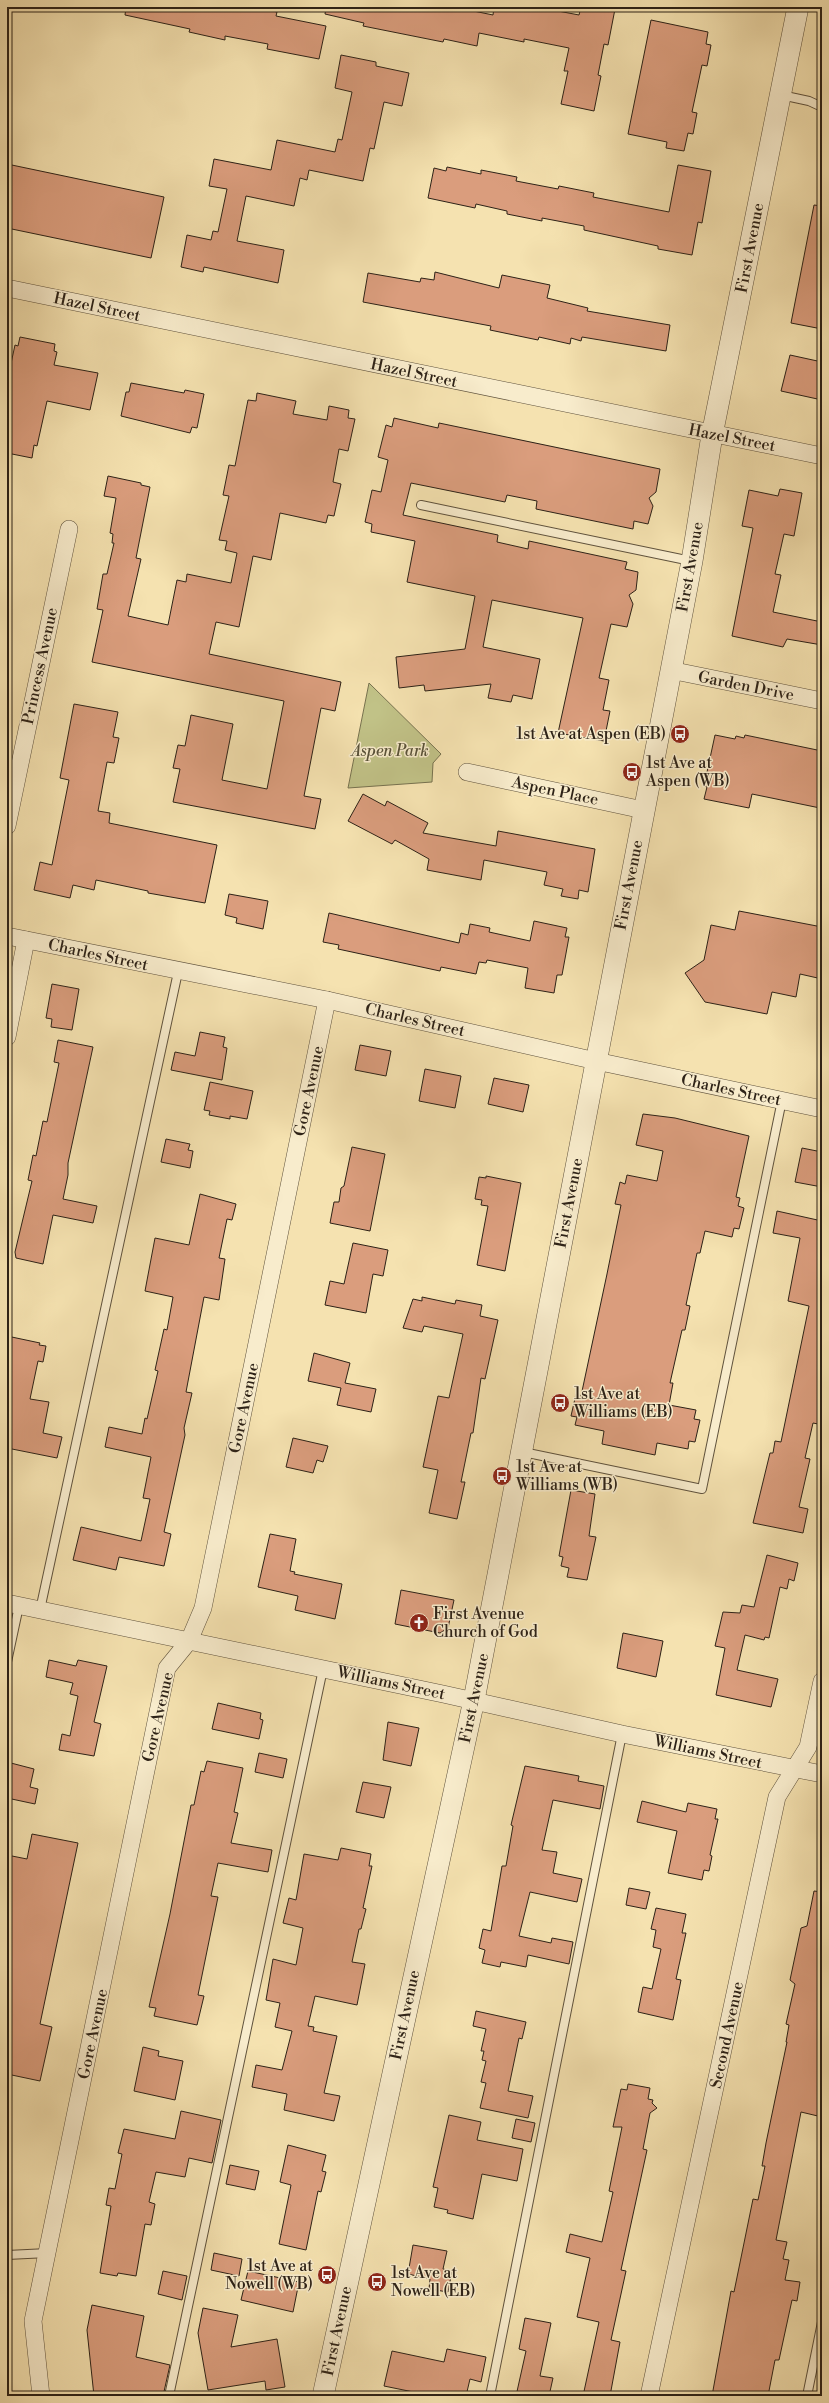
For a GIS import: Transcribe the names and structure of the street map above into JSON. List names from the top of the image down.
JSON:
{
  "streets": {
    "street": [
      "First Avenue",
      "Hazel Street",
      "Princess Avenue",
      "Garden Drive",
      "Aspen Place",
      "Charles Street",
      "Gore Avenue",
      "Williams Street",
      "Second Avenue"
    ]
  },
  "crossings": [
    ["First Avenue", "Hazel Street"],
    ["First Avenue", "Garden Drive"],
    ["First Avenue", "Aspen Place"],
    ["First Avenue", "Charles Street"],
    ["First Avenue", "Williams Street"],
    ["Charles Street", "Gore Avenue"],
    ["Gore Avenue", "Williams Street"],
    ["Williams Street", "Second Avenue"]
  ],
  "parks": ["Aspen Park"],
  "places": {
    "bus stop": [
      "1st Ave at Aspen (EB)",
      "1st Ave at Aspen (WB)",
      "1st Ave at Williams (EB)",
      "1st Ave at Williams (WB)",
      "1st Ave at Nowell (WB)",
      "1st Ave at Nowell (EB)"
    ],
    "church": ["First Avenue Church of God"]
  }
}
